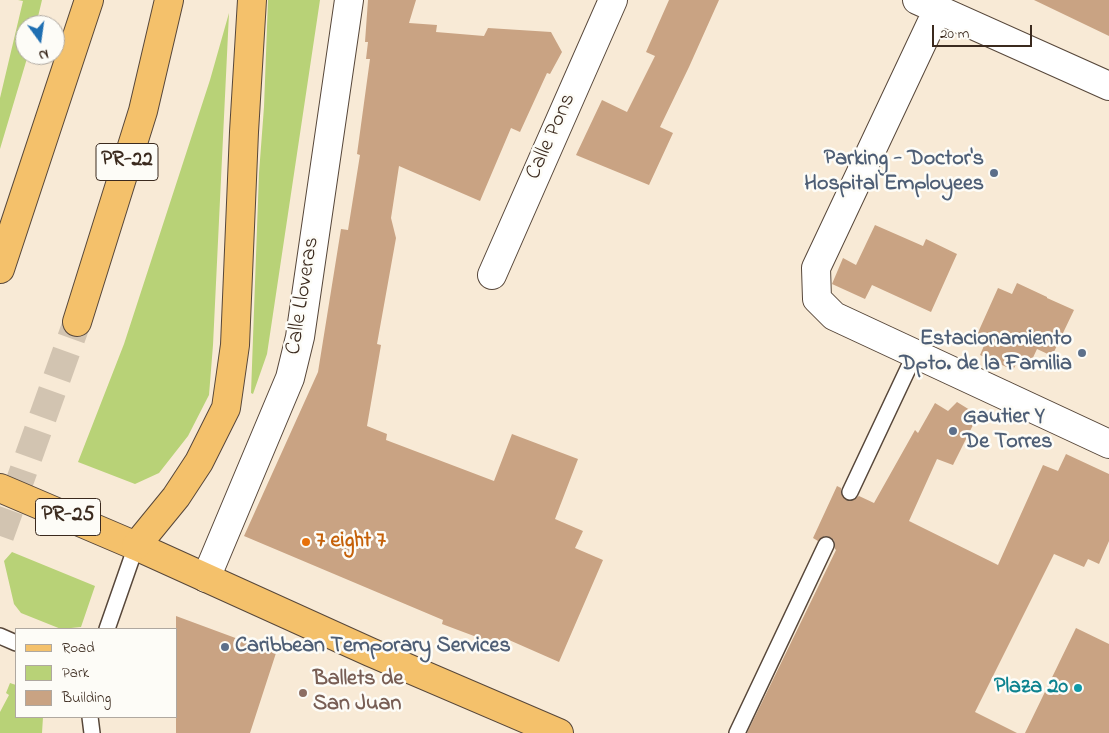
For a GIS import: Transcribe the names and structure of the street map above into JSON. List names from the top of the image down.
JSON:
{
  "streets": {
    "main road": ["PR-22", "PR-25"],
    "street": ["Calle Pons", "Calle Lloveras"]
  },
  "crossings": [
    ["Calle Lloveras", "PR-25"]
  ],
  "places": [
    "Parking - Doctor's Hospital Employees",
    "Estacionamiento Dpto. de la Familia",
    "Gautier Y De Torres",
    "7 eight 7",
    "Caribbean Temporary Services",
    "Plaza 20",
    "Ballets de San Juan"
  ],
  "legend": ["Road", "Park", "Building"],
  "scale_bar": "20 m",
  "north": "bottom"
}
